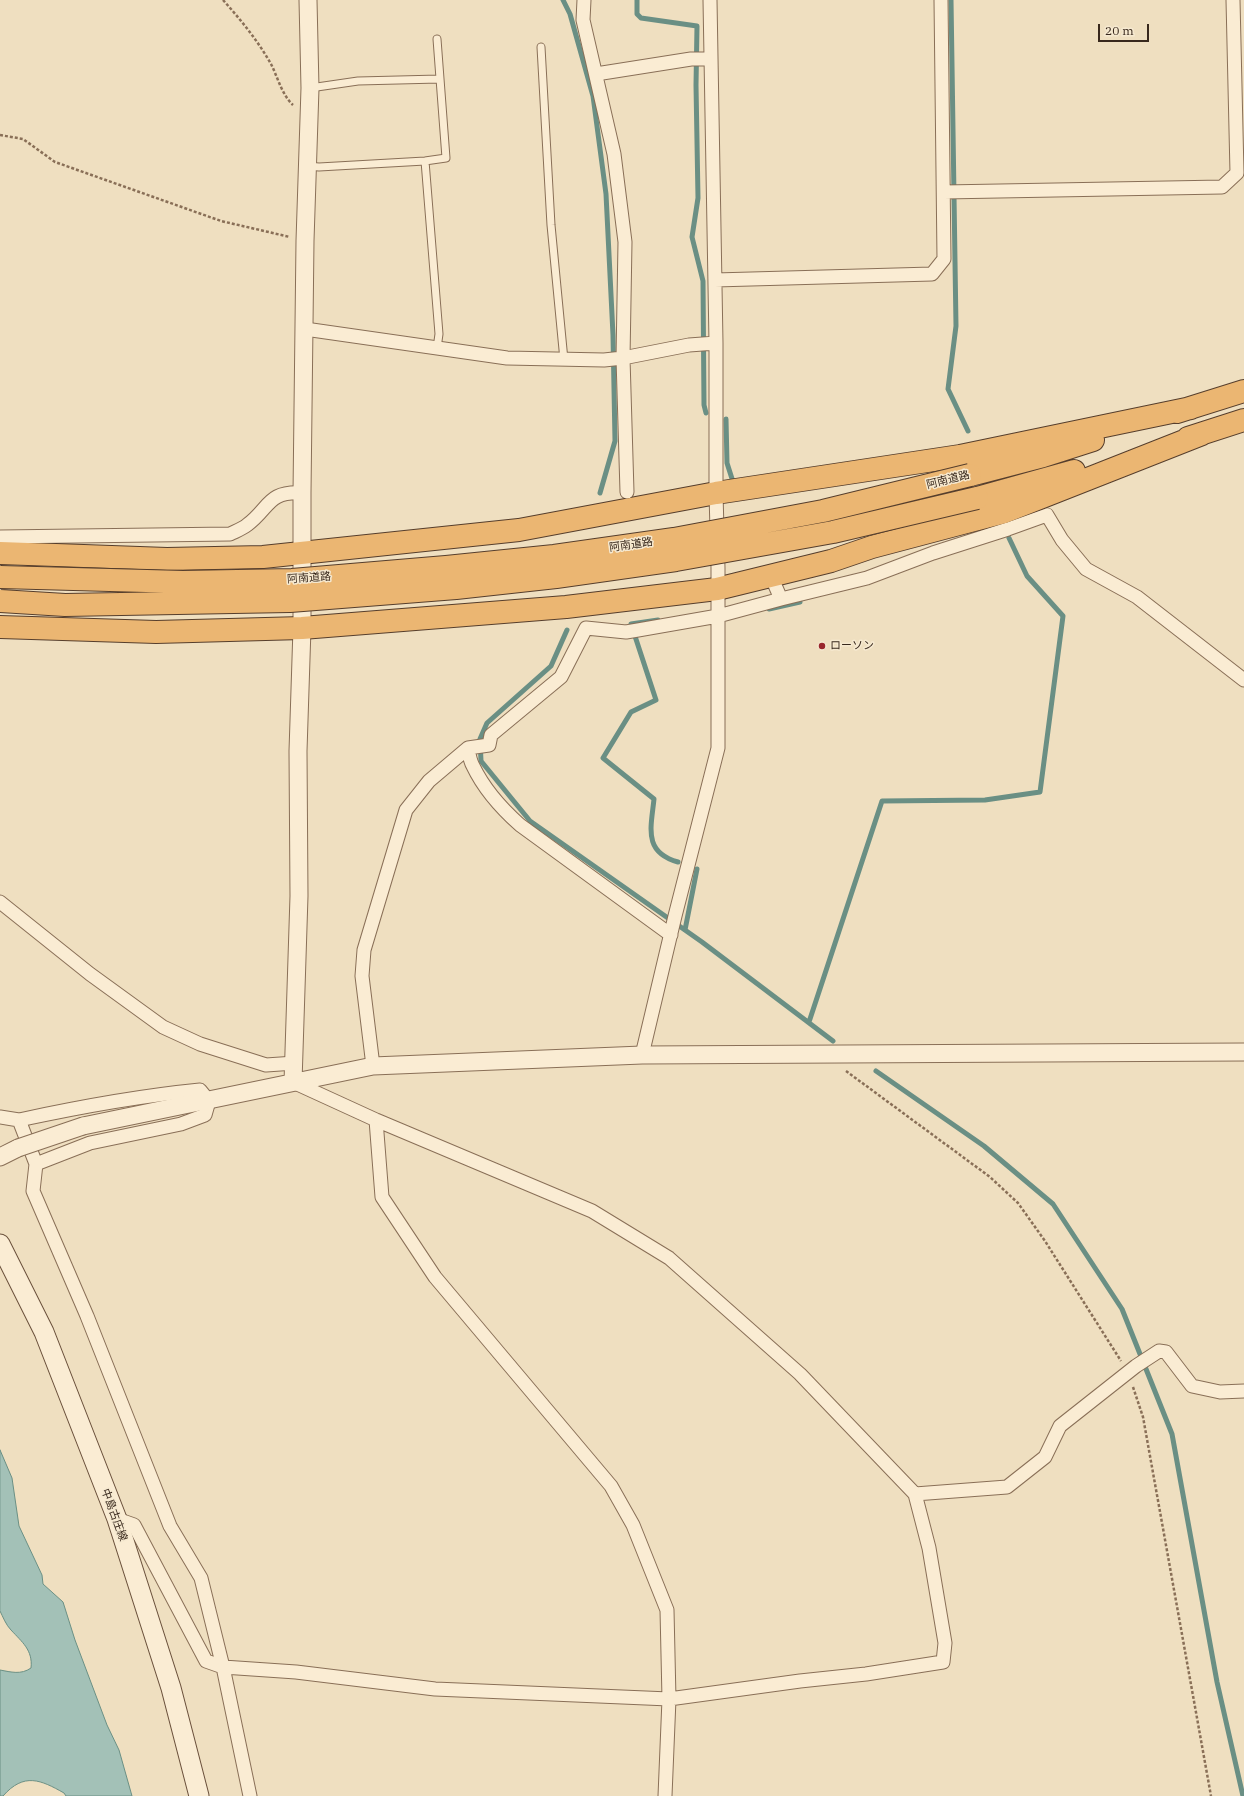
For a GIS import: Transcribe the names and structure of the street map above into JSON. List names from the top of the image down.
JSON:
{
  "streets": {
    "highway": ["阿南道路"],
    "main road": ["中島古庄線"]
  },
  "places": ["ローソン"],
  "scale_bar": "20 m"
}
